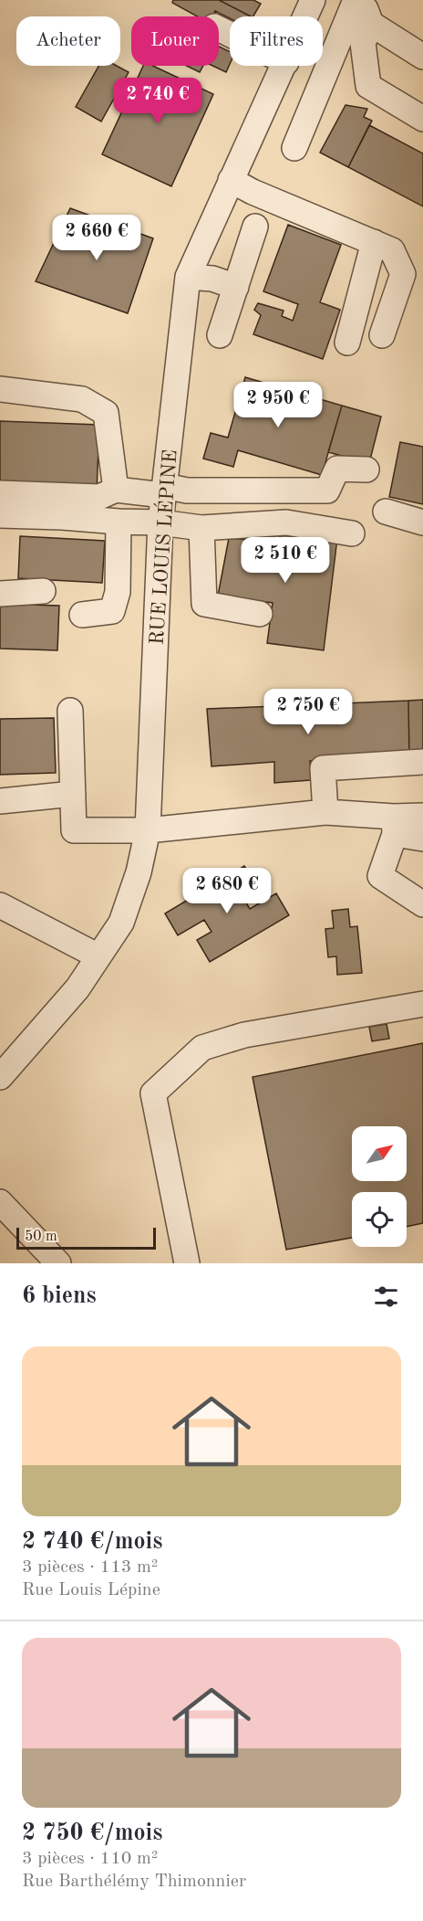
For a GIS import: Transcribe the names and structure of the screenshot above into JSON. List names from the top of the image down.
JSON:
{
  "streets": {
    "street": ["RUE LOUIS LÉPINE"]
  },
  "scale_bar": "50 m",
  "north": "top right",
  "page": {
    "chip": ["Acheter", "Louer", "Filtres"],
    "price": [
      "2 740 €",
      "2 660 €",
      "2 950 €",
      "2 510 €",
      "2 750 €",
      "2 680 €"
    ],
    "scale": "50 m",
    "heading": "6 biens",
    "list": [
      {
        "name": "2 740 €/mois",
        "note": "3 pièces · 113 m² · Rue Louis Lépine"
      },
      {
        "name": "2 750 €/mois",
        "note": "3 pièces · 110 m² · Rue Barthélémy Thimonnier"
      }
    ]
  }
}
